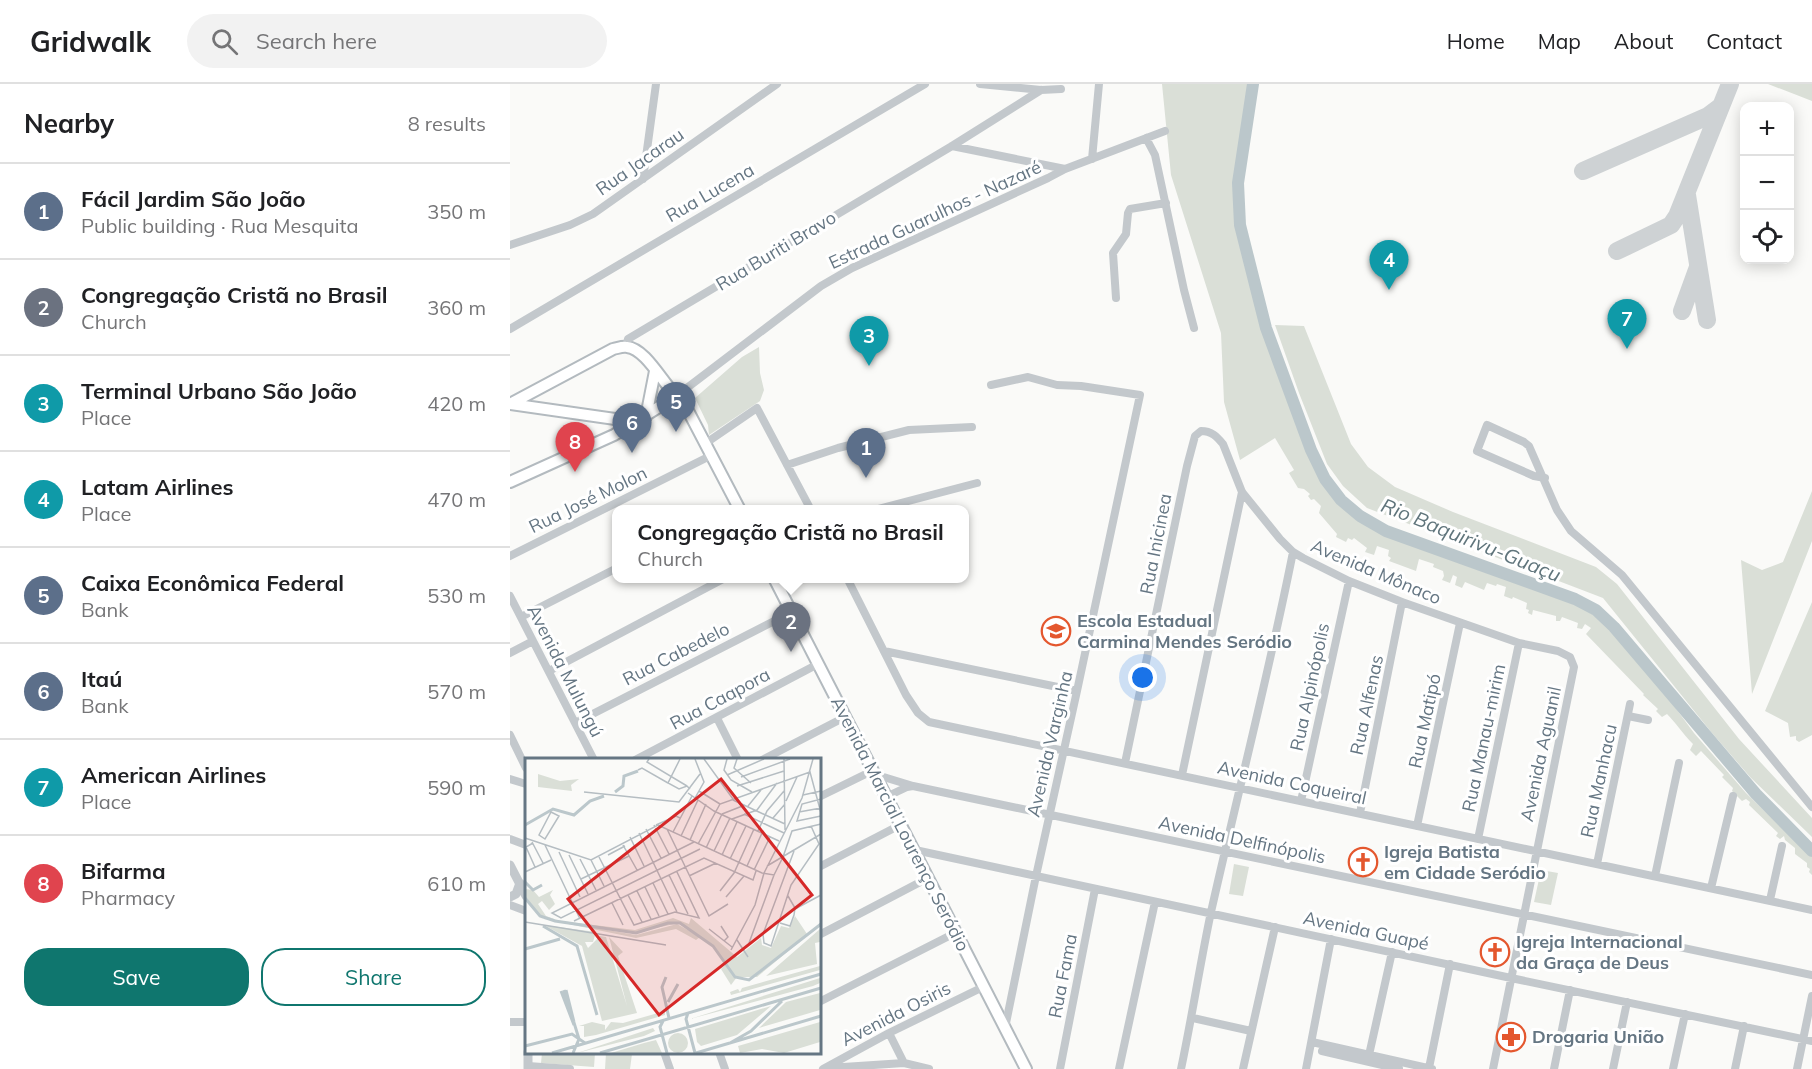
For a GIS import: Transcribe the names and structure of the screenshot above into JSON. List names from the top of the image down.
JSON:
{
  "streets": {
    "main road": ["Rua Buriti Bravo", "Avenida Marcial Lourenço Seródio"],
    "street": [
      "Rua Jacarau",
      "Rua Lucena",
      "Estrada Guarulhos - Nazaré",
      "Rua José Molon",
      "Rua Inicinea",
      "Avenida Mônaco",
      "Rua Cabedelo",
      "Avenida Mulungú",
      "Rua Alpinópolis",
      "Rua Caapora",
      "Rua Alfenas",
      "Rua Matipó",
      "Rua Manau-mirim",
      "Avenida Varginha",
      "Avenida Aguanil",
      "Rua Manhacu",
      "Avenida Coqueiral",
      "Avenida Delfinópolis",
      "Avenida Guapé",
      "Rua Fama",
      "Avenida Osiris"
    ]
  },
  "crossings": [
    ["Rua Inicinea", "Avenida Mônaco"],
    ["Rua Inicinea", "Avenida Coqueiral"],
    ["Avenida Mônaco", "Rua Alpinópolis"],
    ["Avenida Mônaco", "Rua Alfenas"],
    ["Avenida Mônaco", "Rua Matipó"],
    ["Avenida Mônaco", "Rua Manau-mirim"],
    ["Avenida Mônaco", "Avenida Aguanil"],
    ["Rua Cabedelo", "Avenida Mulungú"],
    ["Rua Cabedelo", "Avenida Marcial Lourenço Seródio"],
    ["Rua Alpinópolis", "Avenida Coqueiral"],
    ["Rua Caapora", "Avenida Marcial Lourenço Seródio"],
    ["Rua Alfenas", "Avenida Coqueiral"],
    ["Rua Matipó", "Avenida Coqueiral"],
    ["Rua Manau-mirim", "Avenida Coqueiral"],
    ["Avenida Varginha", "Avenida Coqueiral"],
    ["Avenida Varginha", "Avenida Marcial Lourenço Seródio"],
    ["Avenida Varginha", "Avenida Delfinópolis"],
    ["Avenida Varginha", "Avenida Guapé"],
    ["Avenida Aguanil", "Avenida Coqueiral"],
    ["Avenida Aguanil", "Avenida Delfinópolis"],
    ["Avenida Aguanil", "Avenida Guapé"],
    ["Rua Manhacu", "Avenida Coqueiral"],
    ["Avenida Marcial Lourenço Seródio", "Avenida Delfinópolis"],
    ["Avenida Marcial Lourenço Seródio", "Avenida Guapé"],
    ["Avenida Marcial Lourenço Seródio", "Avenida Osiris"],
    ["Avenida Guapé", "Rua Fama"]
  ],
  "water": ["Rio Baquirivu-Guaçu"],
  "places": {
    "school or university": ["Escola Estadual Carmina Mendes Seródio"],
    "church": ["Igreja Batista em Cidade Seródio", "Igreja Internacional da Graça de Deus"],
    "pharmacy": ["Drogaria União"]
  },
  "page": {
    "header": "Gridwalk",
    "search": "Search here",
    "nav": [
      "Home",
      "Map",
      "About",
      "Contact"
    ],
    "heading": ["Nearby", "8 results"],
    "map_buttons": ["+", "−"],
    "list": [
      {
        "mark": "1",
        "name": "Fácil Jardim São João",
        "note": "Public building · Rua Mesquita",
        "value": "350 m"
      },
      {
        "mark": "2",
        "name": "Congregação Cristã no Brasil",
        "note": "Church",
        "value": "360 m"
      },
      {
        "mark": "3",
        "name": "Terminal Urbano São João",
        "note": "Place",
        "value": "420 m"
      },
      {
        "mark": "4",
        "name": "Latam Airlines",
        "note": "Place",
        "value": "470 m"
      },
      {
        "mark": "5",
        "name": "Caixa Econômica Federal",
        "note": "Bank",
        "value": "530 m"
      },
      {
        "mark": "6",
        "name": "Itaú",
        "note": "Bank",
        "value": "570 m"
      },
      {
        "mark": "7",
        "name": "American Airlines",
        "note": "Place",
        "value": "590 m"
      },
      {
        "mark": "8",
        "name": "Bifarma",
        "note": "Pharmacy",
        "value": "610 m"
      }
    ],
    "pins": [
      "4",
      "7",
      "3",
      "5",
      "6",
      "8",
      "1",
      "2"
    ],
    "popup": ["Congregação Cristã no Brasil", "Church"],
    "buttons": ["Save", "Share"]
  }
}
